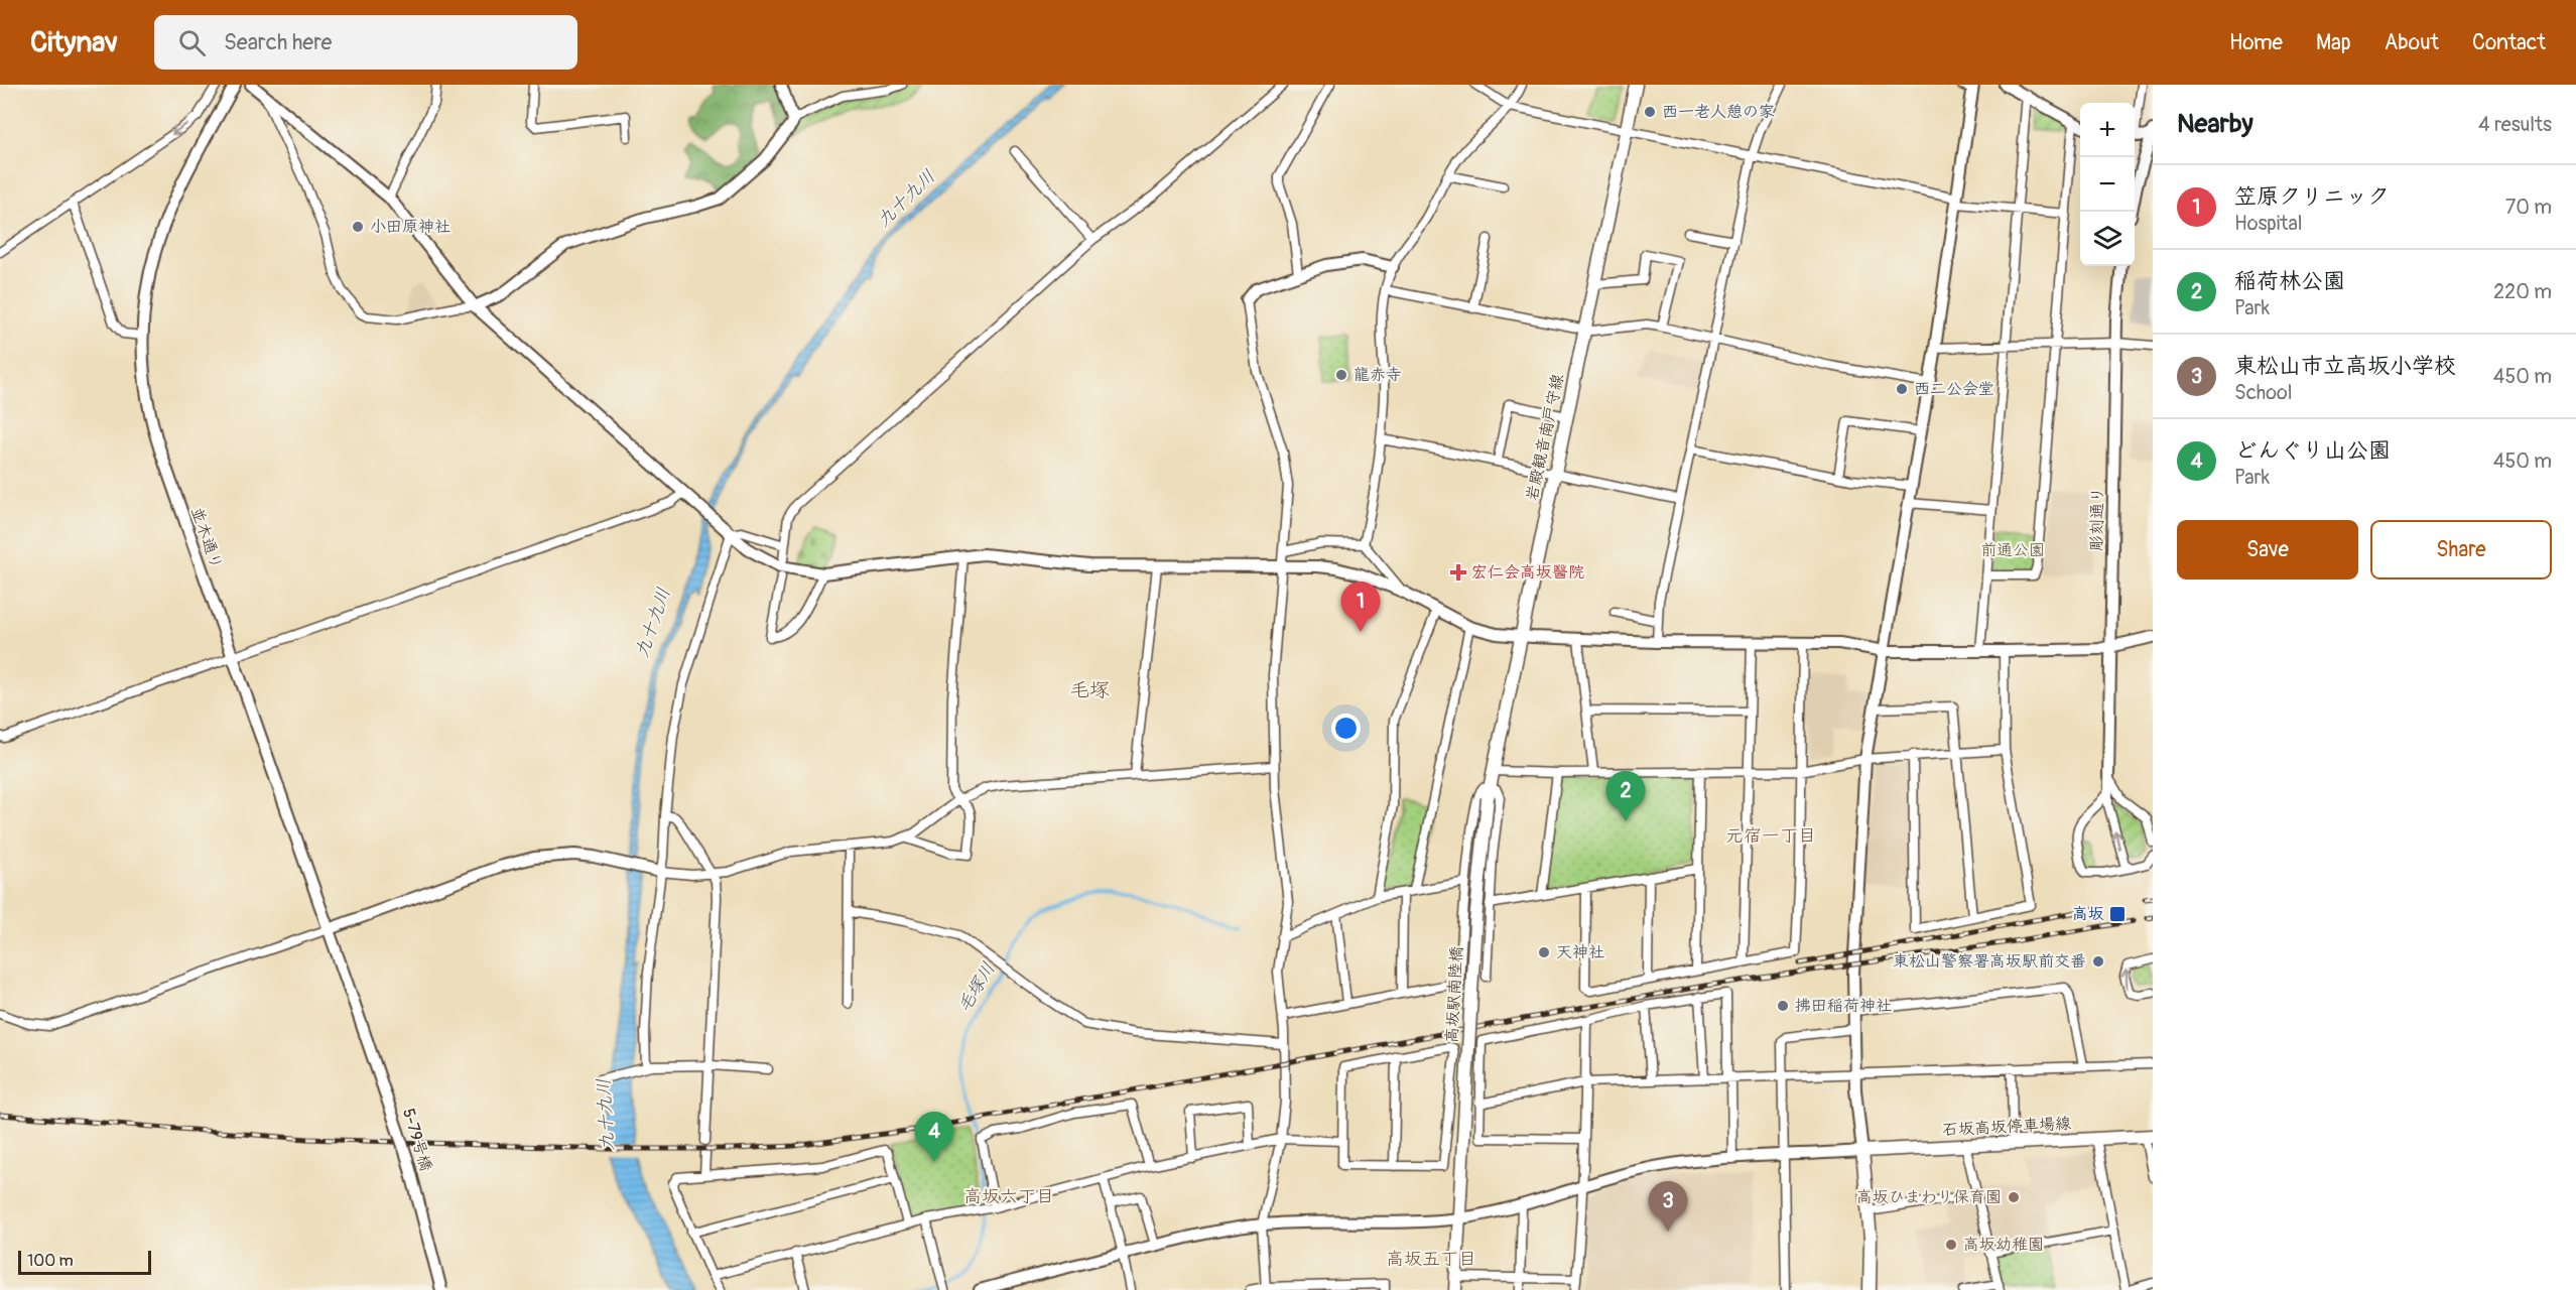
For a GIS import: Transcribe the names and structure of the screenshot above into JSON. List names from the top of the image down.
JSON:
{
  "streets": {
    "main road": ["岩殿観音南戸守線", "高坂駅南陸橋", "石坂高坂停車場線"],
    "street": ["彫刻通り", "並木通り", "5-79号橋"]
  },
  "crossings": [
    ["岩殿観音南戸守線", "高坂駅南陸橋"],
    ["並木通り", "5-79号橋"]
  ],
  "districts": [
    "毛塚",
    "元宿一丁目",
    "高坂六丁目",
    "高坂五丁目"
  ],
  "water": ["九十九川", "毛塚川"],
  "parks": ["前通公園"],
  "places": {
    "other": [
      "西一老人憩の家",
      "小田原神社",
      "龍赤寺",
      "西二公会堂",
      "天神社",
      "東松山警察署高坂駅前交番",
      "拂田稲荷神社",
      "高坂ひまわり保育園",
      "高坂幼稚園"
    ],
    "health": ["宏仁会高坂醫院"],
    "transit": ["高坂"]
  },
  "scale_bar": "100 m",
  "page": {
    "header": "Citynav",
    "search": "Search here",
    "nav": [
      "Home",
      "Map",
      "About",
      "Contact"
    ],
    "heading": ["Nearby", "4 results"],
    "map_buttons": ["+", "−"],
    "list": [
      {
        "mark": "1",
        "name": "笠原クリニック",
        "note": "Hospital",
        "value": "70 m"
      },
      {
        "mark": "2",
        "name": "稲荷林公園",
        "note": "Park",
        "value": "220 m"
      },
      {
        "mark": "3",
        "name": "東松山市立高坂小学校",
        "note": "School",
        "value": "450 m"
      },
      {
        "mark": "4",
        "name": "どんぐり山公園",
        "note": "Park",
        "value": "450 m"
      }
    ],
    "buttons": ["Save", "Share"],
    "pins": [
      "1",
      "2",
      "4",
      "3"
    ],
    "scale": "100 m"
  }
}
